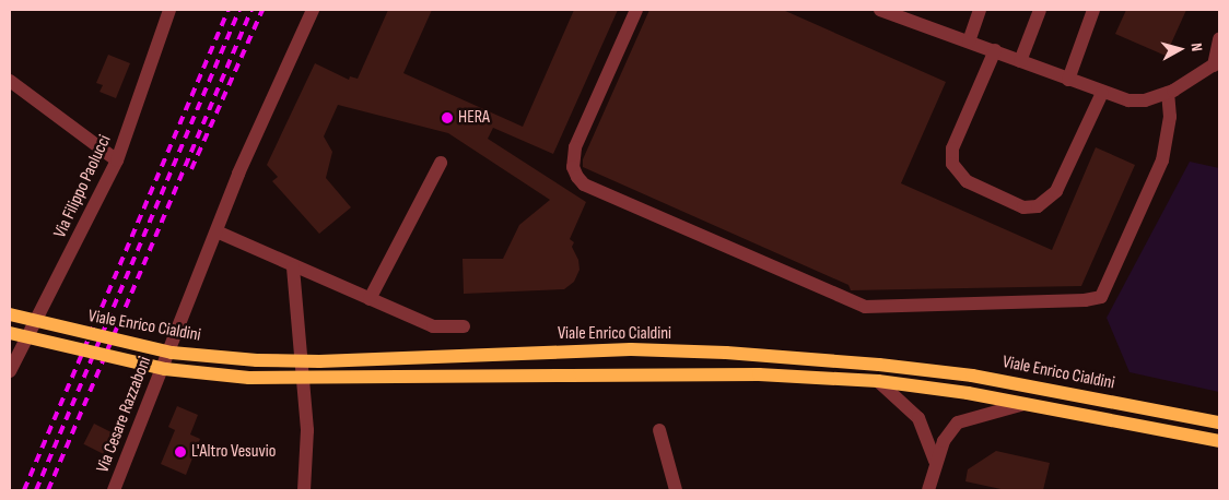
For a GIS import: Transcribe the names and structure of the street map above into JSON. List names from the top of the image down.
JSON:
{
  "streets": {
    "main road": ["Viale Enrico Cialdini"],
    "street": ["Via Filippo Paolucci", "Via Cesare Razzaboni"]
  },
  "places": ["HERA", "L'Altro Vesuvio"],
  "north": "right"
}
